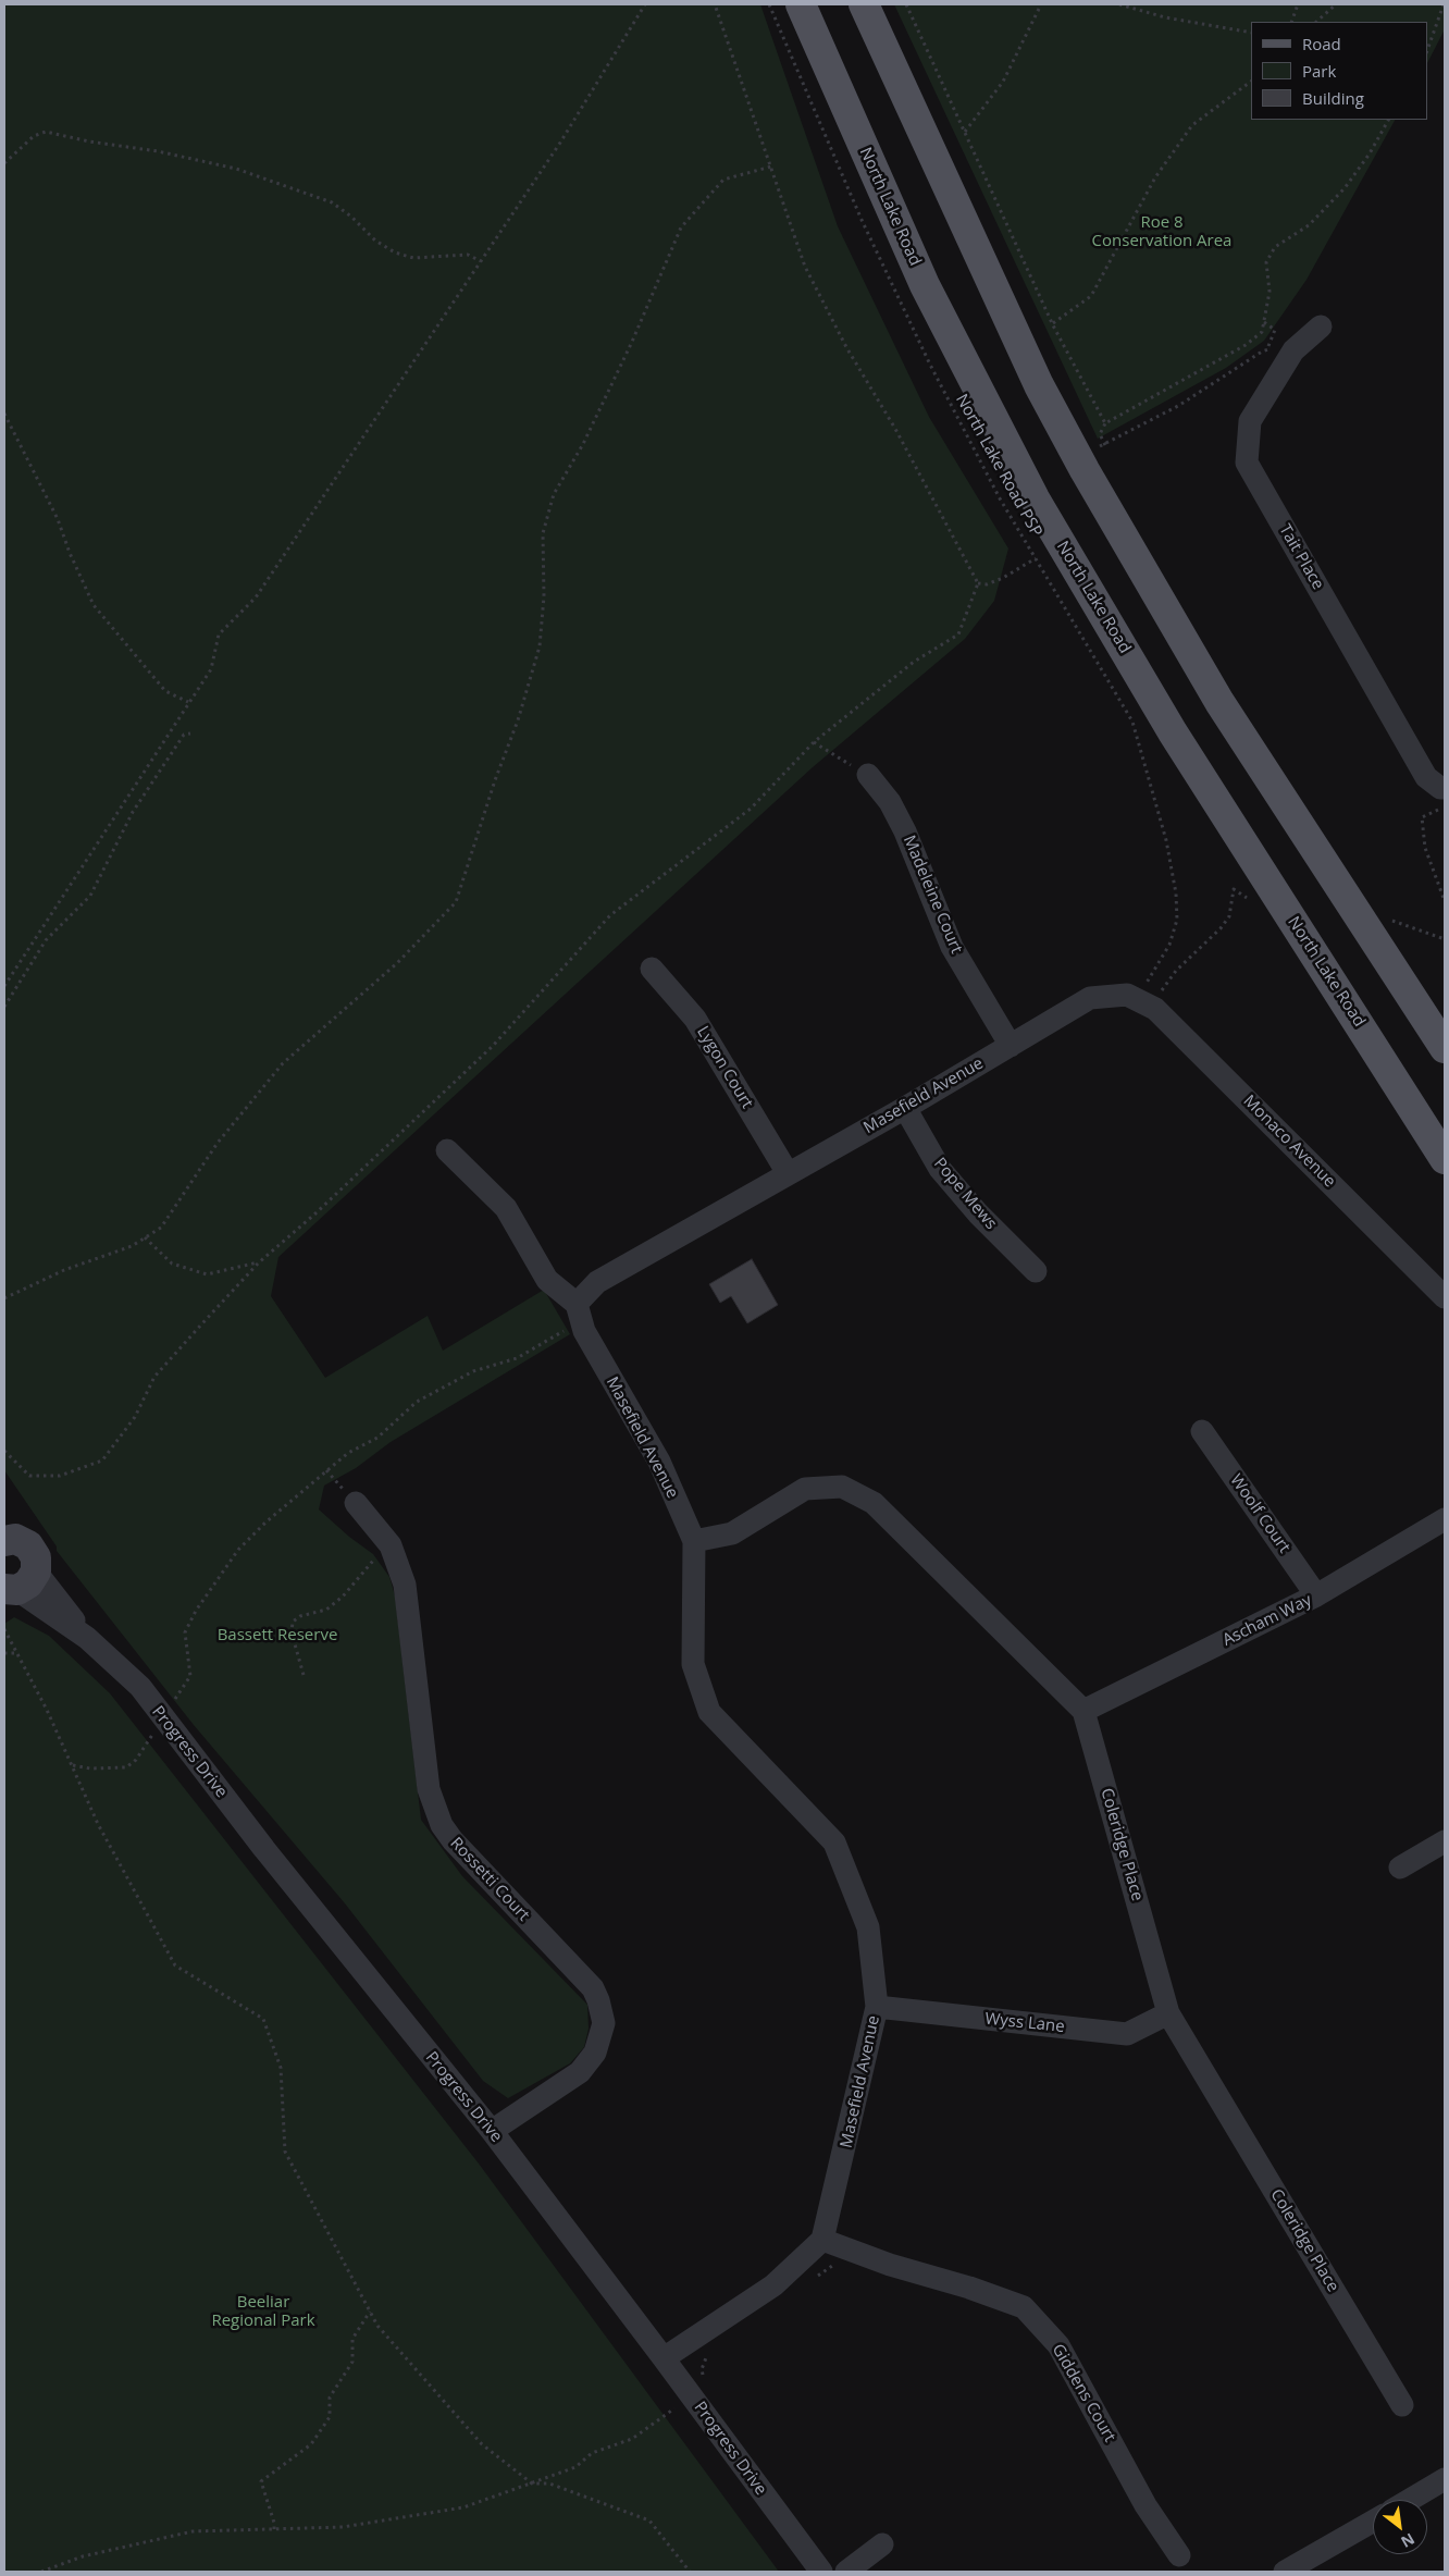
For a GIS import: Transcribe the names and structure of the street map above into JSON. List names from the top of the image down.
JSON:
{
  "streets": {
    "main road": ["North Lake Road"],
    "street": [
      "Tait Place",
      "Madeleine Court",
      "Lygon Court",
      "Masefield Avenue",
      "Monaco Avenue",
      "Pope Mews",
      "Woolf Court",
      "Ascham Way",
      "Progress Drive",
      "Coleridge Place",
      "Rossetti Court",
      "Wyss Lane",
      "Giddens Court"
    ],
    "path": ["North Lake Road PSP"]
  },
  "crossings": [
    ["North Lake Road PSP", "Masefield Avenue"],
    ["North Lake Road PSP", "Monaco Avenue"],
    ["Madeleine Court", "Masefield Avenue"],
    ["Lygon Court", "Masefield Avenue"],
    ["Masefield Avenue", "Monaco Avenue"],
    ["Masefield Avenue", "Pope Mews"],
    ["Masefield Avenue", "Coleridge Place"],
    ["Masefield Avenue", "Wyss Lane"],
    ["Masefield Avenue", "Giddens Court"],
    ["Woolf Court", "Ascham Way"],
    ["Ascham Way", "Coleridge Place"],
    ["Progress Drive", "Rossetti Court"],
    ["Coleridge Place", "Wyss Lane"]
  ],
  "parks": ["Roe 8 Conservation Area", "Bassett Reserve", "Beeliar Regional Park"],
  "legend": ["Road", "Park", "Building"],
  "north": "bottom right"
}
